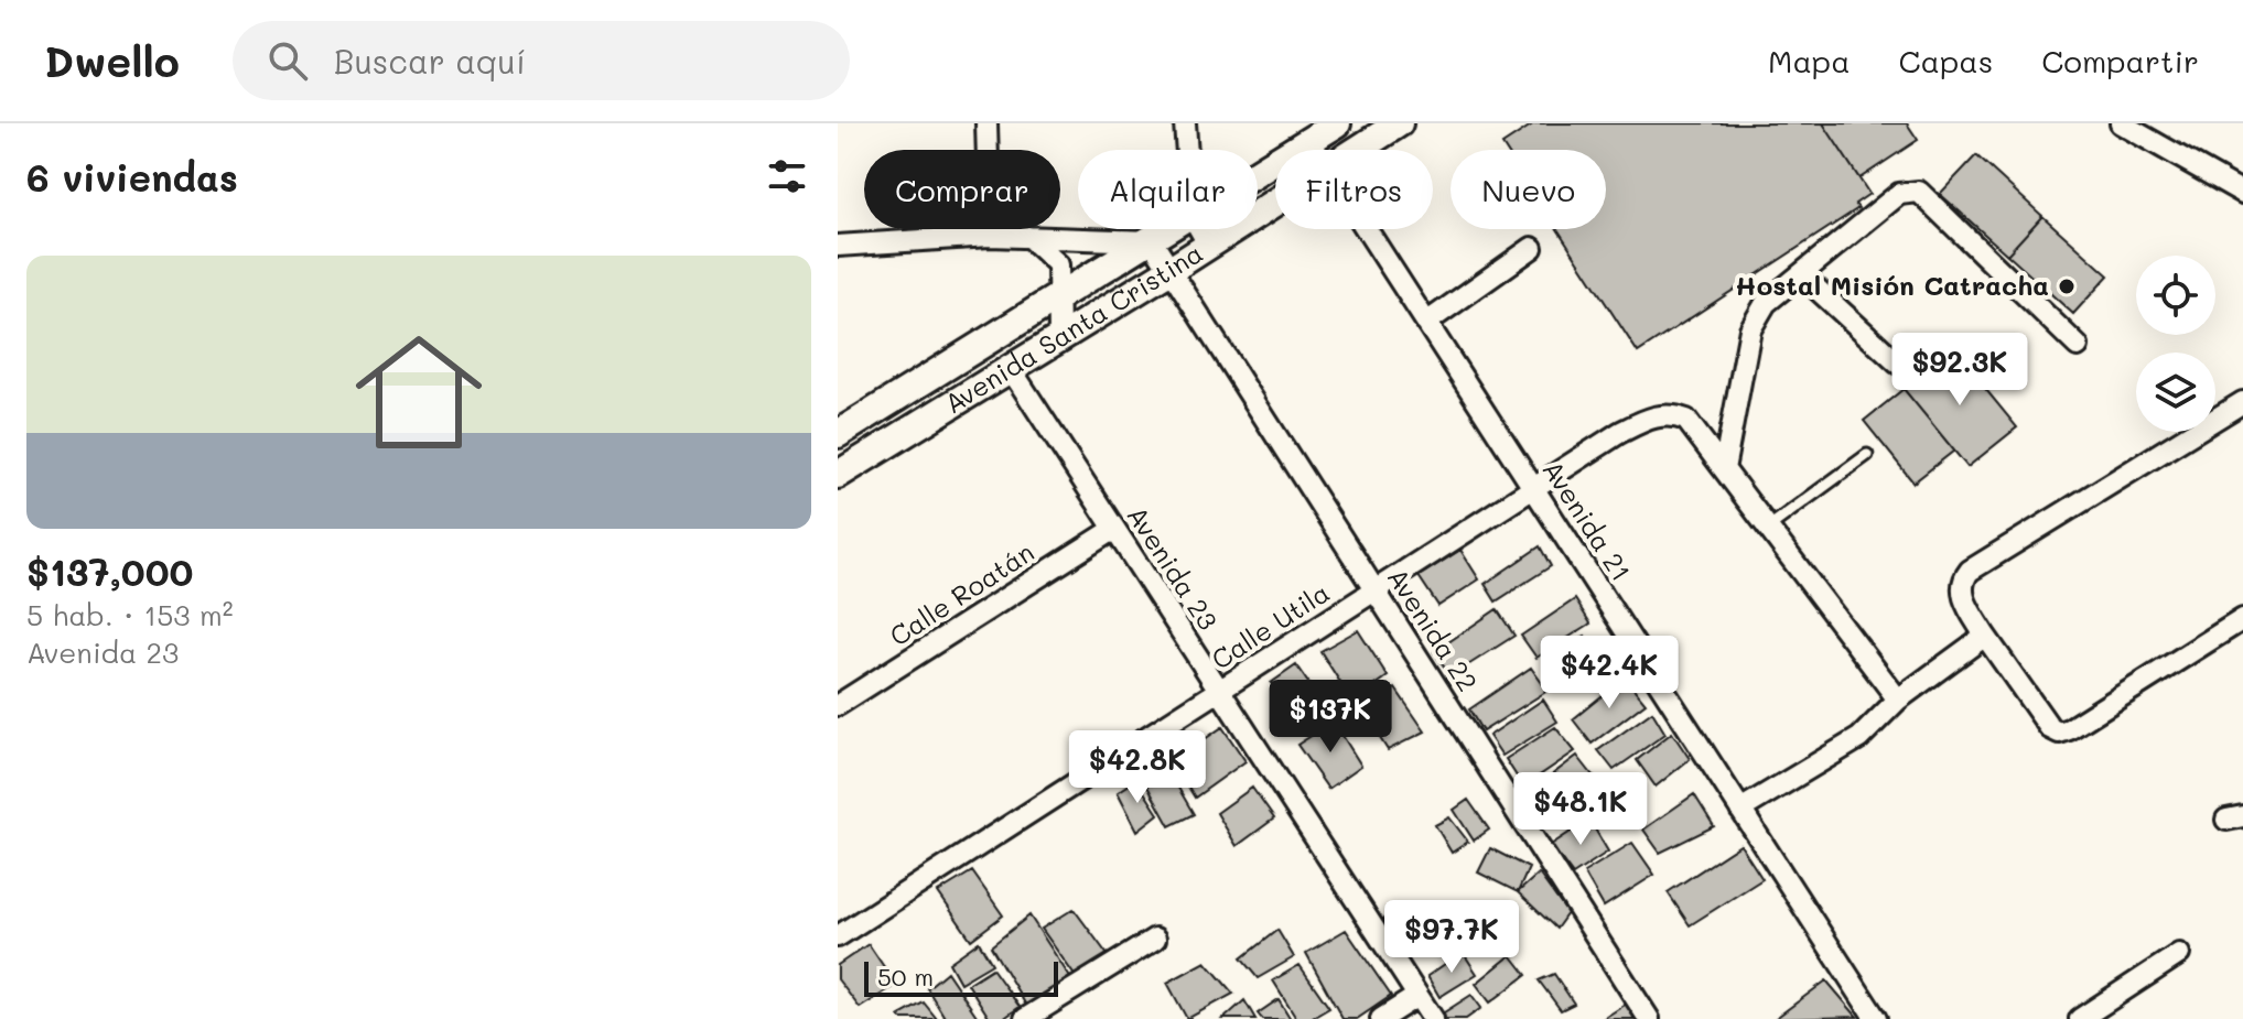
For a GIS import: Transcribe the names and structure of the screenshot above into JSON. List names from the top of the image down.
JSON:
{
  "streets": {
    "street": [
      "Avenida Santa Cristina",
      "Avenida 21",
      "Avenida 23",
      "Calle Roatán",
      "Calle Utila",
      "Avenida 22"
    ]
  },
  "crossings": [
    ["Avenida Santa Cristina", "Avenida 21"],
    ["Avenida Santa Cristina", "Avenida 23"],
    ["Avenida Santa Cristina", "Avenida 22"],
    ["Avenida 21", "Calle Utila"],
    ["Avenida 23", "Calle Roatán"],
    ["Avenida 23", "Calle Utila"],
    ["Calle Utila", "Avenida 22"]
  ],
  "places": ["Hostal Misión Catracha"],
  "scale_bar": "50 m",
  "page": {
    "header": "Dwello",
    "search": "Buscar aquí",
    "nav": ["Mapa", "Capas", "Compartir"],
    "heading": "6 viviendas",
    "chip": [
      "Comprar",
      "Alquilar",
      "Filtros",
      "Nuevo"
    ],
    "list": [
      {
        "name": "$137,000",
        "note": "5 hab. · 153 m² · Avenida 23"
      }
    ],
    "price": [
      "$92.3K",
      "$42.4K",
      "$137K",
      "$42.8K",
      "$48.1K",
      "$97.7K"
    ],
    "scale": "50 m"
  }
}
